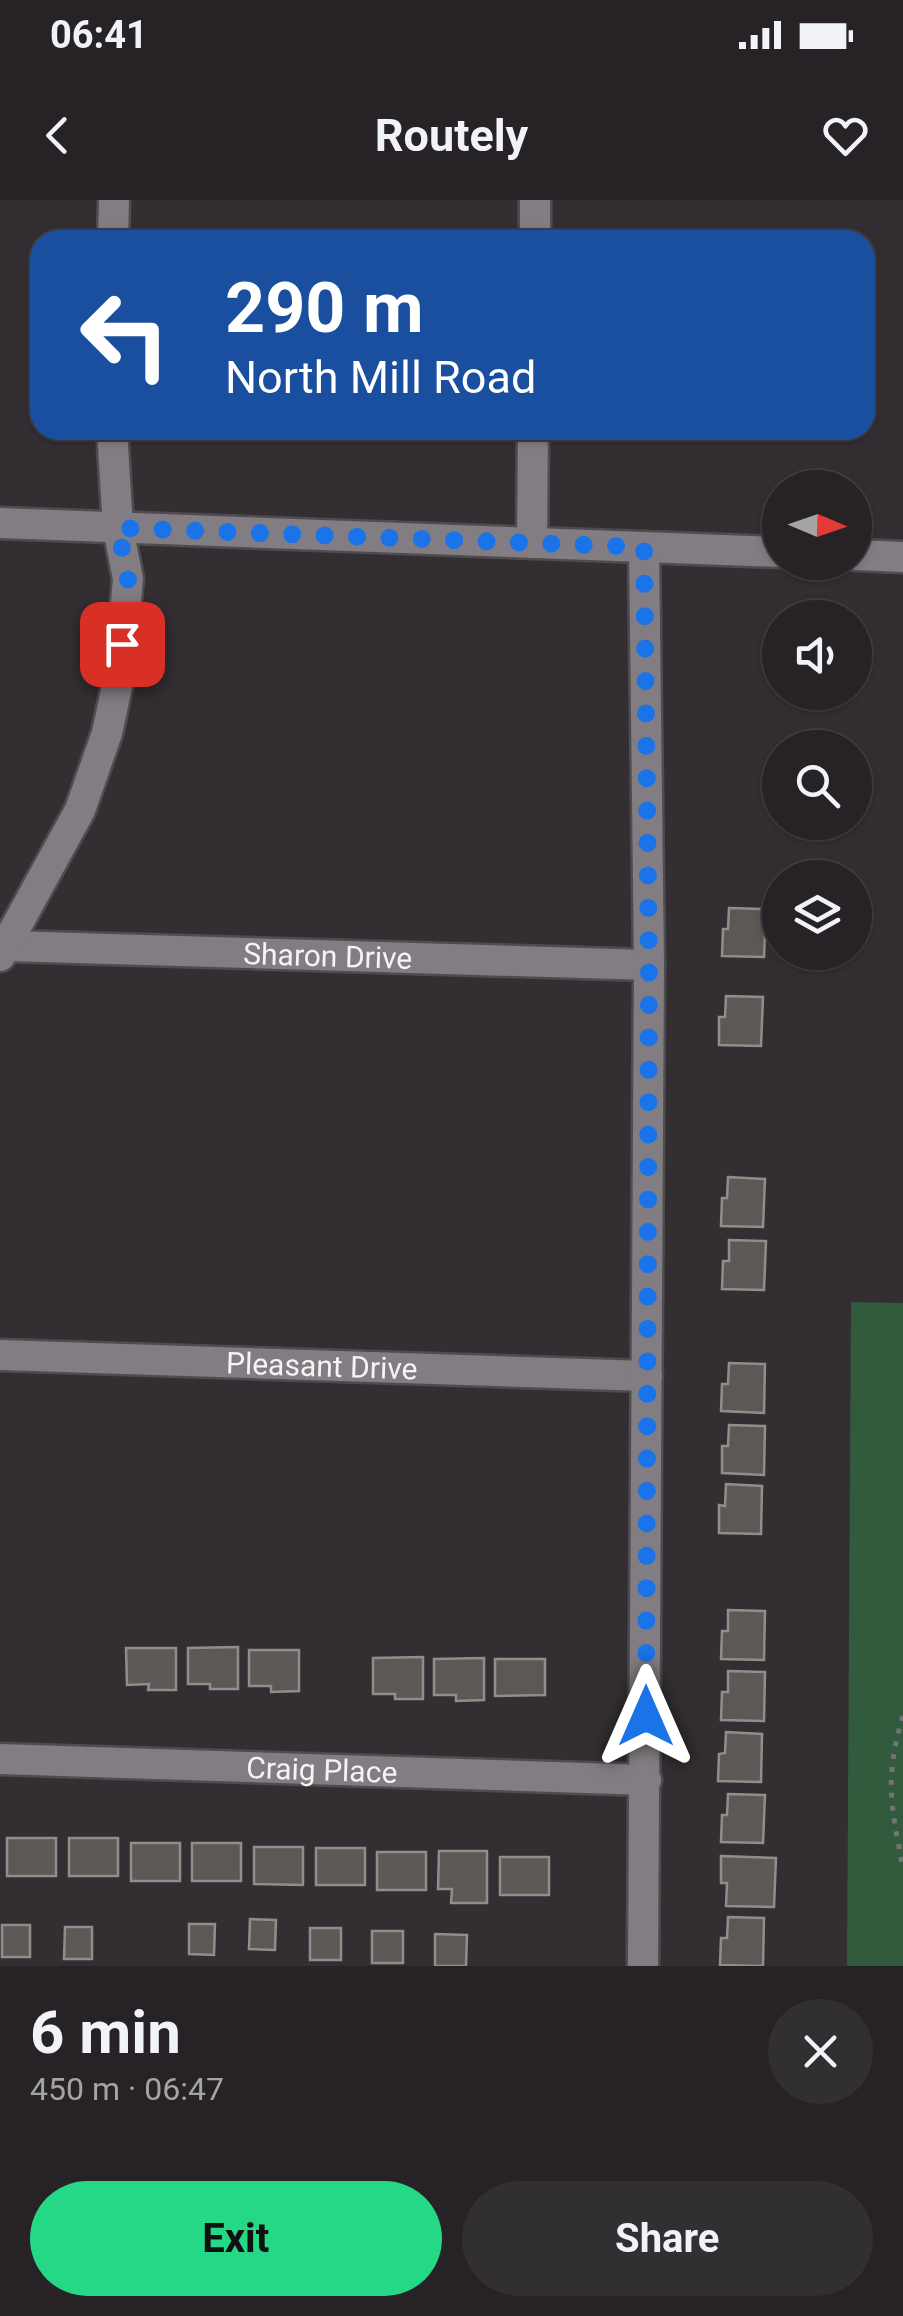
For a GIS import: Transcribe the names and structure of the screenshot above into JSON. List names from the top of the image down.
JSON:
{
  "streets": {
    "street": ["Sharon Drive", "Pleasant Drive", "Craig Place"]
  },
  "north": "right",
  "page": {
    "status": "06:41",
    "header": "Routely",
    "turn": ["290 m", "North Mill Road"],
    "heading": ["6 min", "450 m · 06:47"],
    "buttons": ["Exit", "Share"]
  }
}
